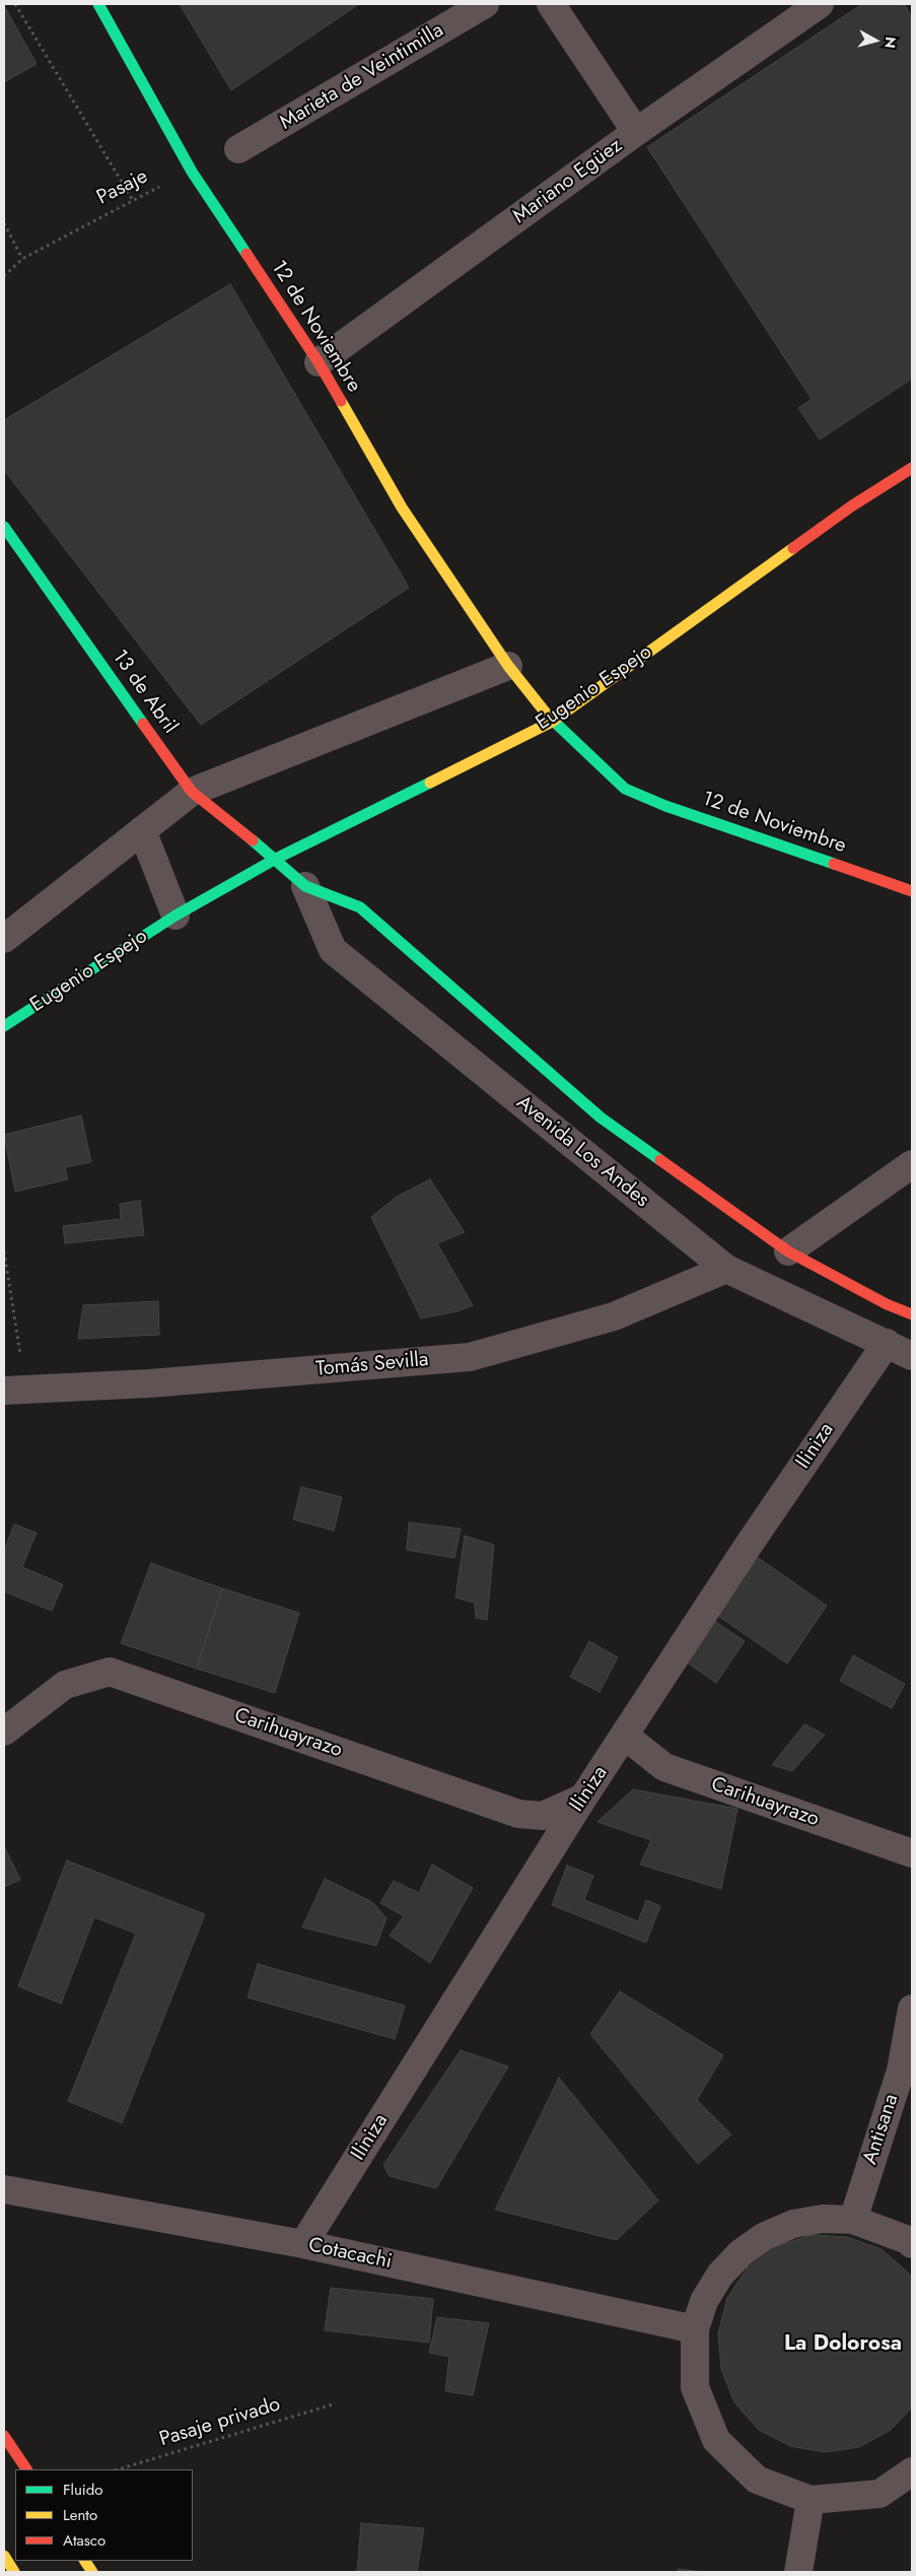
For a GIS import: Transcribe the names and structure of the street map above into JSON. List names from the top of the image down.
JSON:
{
  "streets": {
    "street": [
      "Marieta de Veintimilla",
      "Mariano Egüez",
      "12 de Noviembre",
      "Eugenio Espejo",
      "13 de Abril",
      "Avenida Los Andes",
      "Tomás Sevilla",
      "Iliniza",
      "Carihuayrazo",
      "Antisana",
      "Cotacachi"
    ],
    "path": ["Pasaje", "Pasaje privado"]
  },
  "crossings": [
    ["Mariano Egüez", "12 de Noviembre"],
    ["Pasaje", "12 de Noviembre"],
    ["12 de Noviembre", "Eugenio Espejo"],
    ["Eugenio Espejo", "13 de Abril"],
    ["Eugenio Espejo", "Avenida Los Andes"],
    ["13 de Abril", "Avenida Los Andes"],
    ["Avenida Los Andes", "Tomás Sevilla"],
    ["Avenida Los Andes", "Iliniza"],
    ["Iliniza", "Carihuayrazo"],
    ["Iliniza", "Cotacachi"]
  ],
  "districts": ["La Dolorosa"],
  "legend": ["Fluido", "Lento", "Atasco"],
  "north": "right"
}
